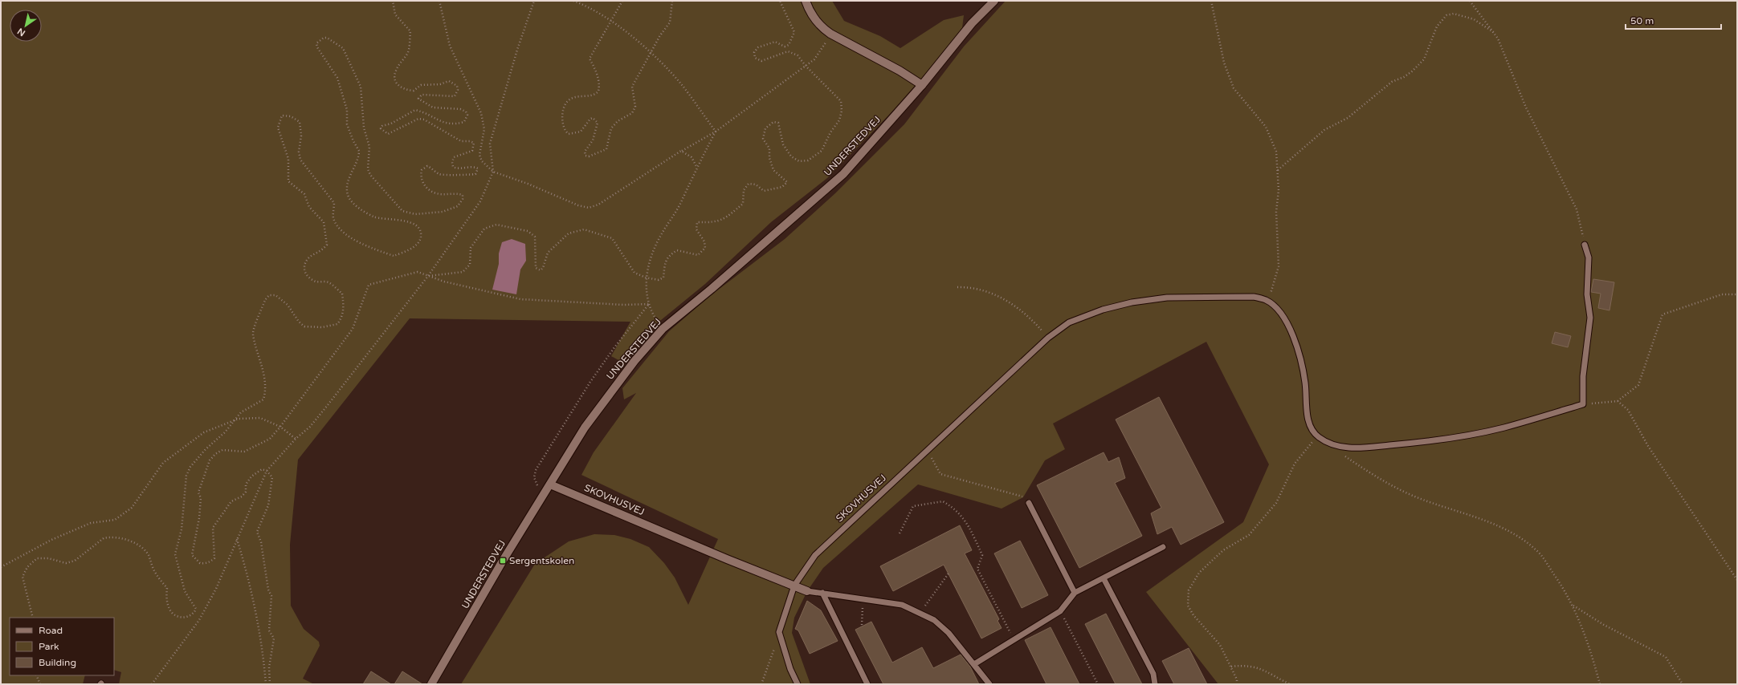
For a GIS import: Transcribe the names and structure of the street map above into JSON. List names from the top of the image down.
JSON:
{
  "streets": {
    "street": ["UNDERSTEDVEJ", "SKOVHUSVEJ"]
  },
  "crossings": [
    ["UNDERSTEDVEJ", "SKOVHUSVEJ"]
  ],
  "places": {
    "transit": ["Sergentskolen"]
  },
  "legend": ["Road", "Park", "Building"],
  "scale_bar": "50 m",
  "north": "bottom left"
}
